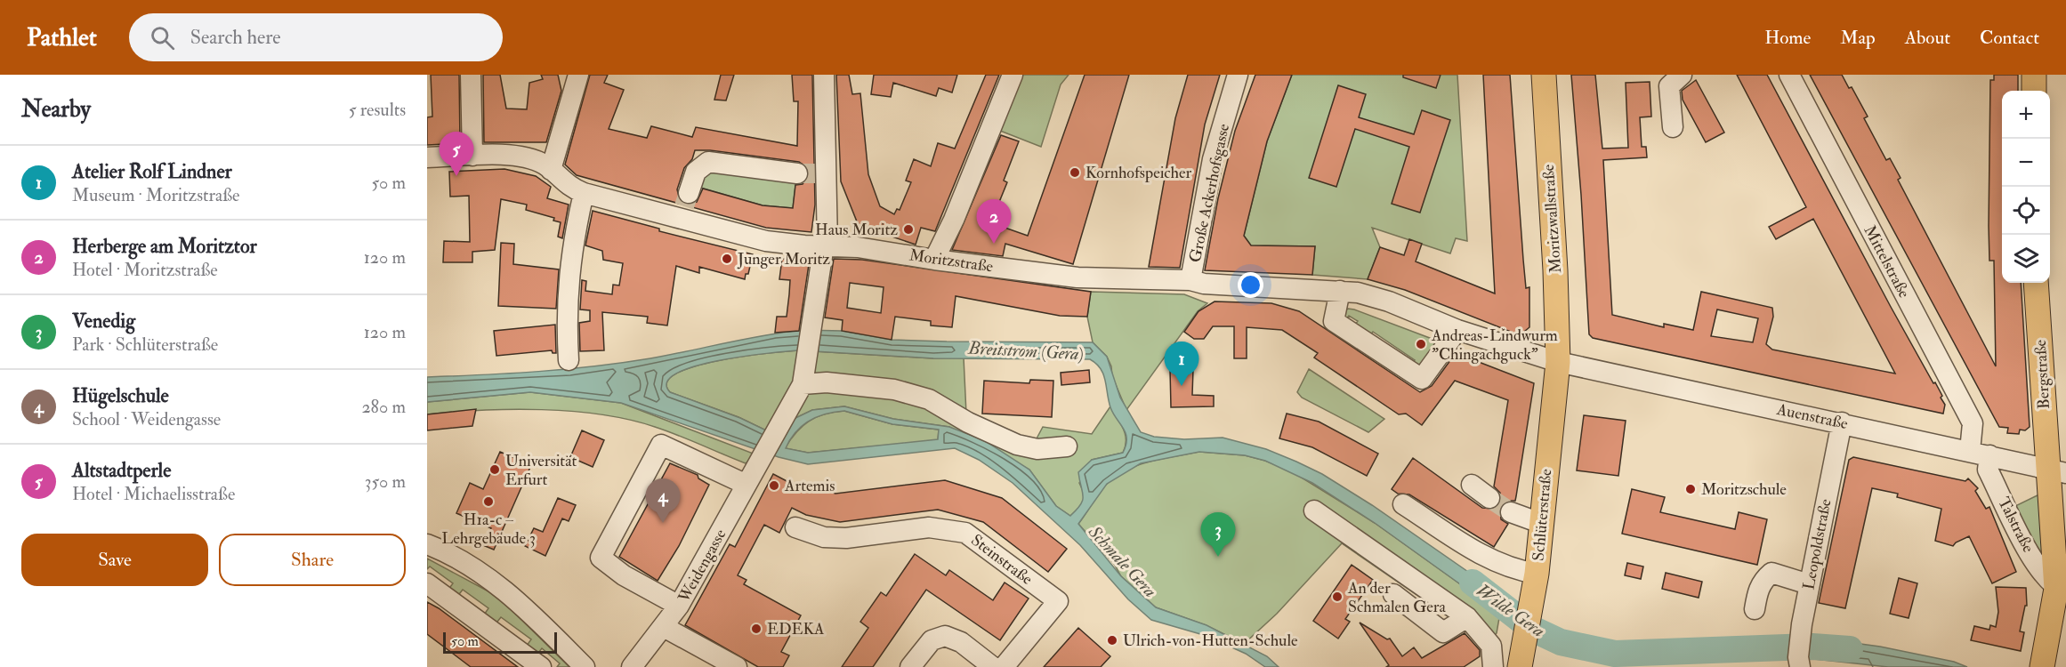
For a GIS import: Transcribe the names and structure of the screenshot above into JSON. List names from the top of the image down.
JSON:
{
  "streets": {
    "main road": [
      "Moritzwallstraße",
      "Bergstraße",
      "Schlüterstraße",
      "Talstraße"
    ],
    "street": [
      "Große Ackerhofsgasse",
      "Moritzstraße",
      "Mittelstraße",
      "Auenstraße",
      "Leopoldstraße",
      "Steinstraße",
      "Weidengasse"
    ]
  },
  "crossings": [
    ["Große Ackerhofsgasse", "Moritzstraße"],
    ["Moritzwallstraße", "Moritzstraße"],
    ["Moritzwallstraße", "Auenstraße"],
    ["Moritzwallstraße", "Schlüterstraße"],
    ["Moritzstraße", "Auenstraße"],
    ["Moritzstraße", "Schlüterstraße"],
    ["Mittelstraße", "Auenstraße"],
    ["Bergstraße", "Auenstraße"],
    ["Bergstraße", "Talstraße"],
    ["Auenstraße", "Schlüterstraße"],
    ["Auenstraße", "Talstraße"],
    ["Auenstraße", "Leopoldstraße"]
  ],
  "water": ["Breitstrom (Gera)", "Schmale Gera", "Wilde Gera"],
  "places": [
    "Kornhofspeicher",
    "Haus Moritz",
    "Junger Moritz",
    "Andreas-Lindwurm \"Chingachguck\"",
    "Universität Erfurt",
    "Artemis",
    "Moritzschule",
    "H1a-c – Lehrgebäude 3",
    "An der Schmalen Gera",
    "EDEKA",
    "Ulrich-von-Hutten-Schule"
  ],
  "scale_bar": "50 m",
  "page": {
    "header": "Pathlet",
    "search": "Search here",
    "nav": [
      "Home",
      "Map",
      "About",
      "Contact"
    ],
    "heading": ["Nearby", "5 results"],
    "map_buttons": ["+", "−"],
    "pins": [
      "5",
      "2",
      "1",
      "4",
      "3"
    ],
    "list": [
      {
        "mark": "1",
        "name": "Atelier Rolf Lindner",
        "note": "Museum · Moritzstraße",
        "value": "50 m"
      },
      {
        "mark": "2",
        "name": "Herberge am Moritztor",
        "note": "Hotel · Moritzstraße",
        "value": "120 m"
      },
      {
        "mark": "3",
        "name": "Venedig",
        "note": "Park · Schlüterstraße",
        "value": "120 m"
      },
      {
        "mark": "4",
        "name": "Hügelschule",
        "note": "School · Weidengasse",
        "value": "280 m"
      },
      {
        "mark": "5",
        "name": "Altstadtperle",
        "note": "Hotel · Michaelisstraße",
        "value": "350 m"
      }
    ],
    "buttons": ["Save", "Share"],
    "scale": "50 m"
  }
}
